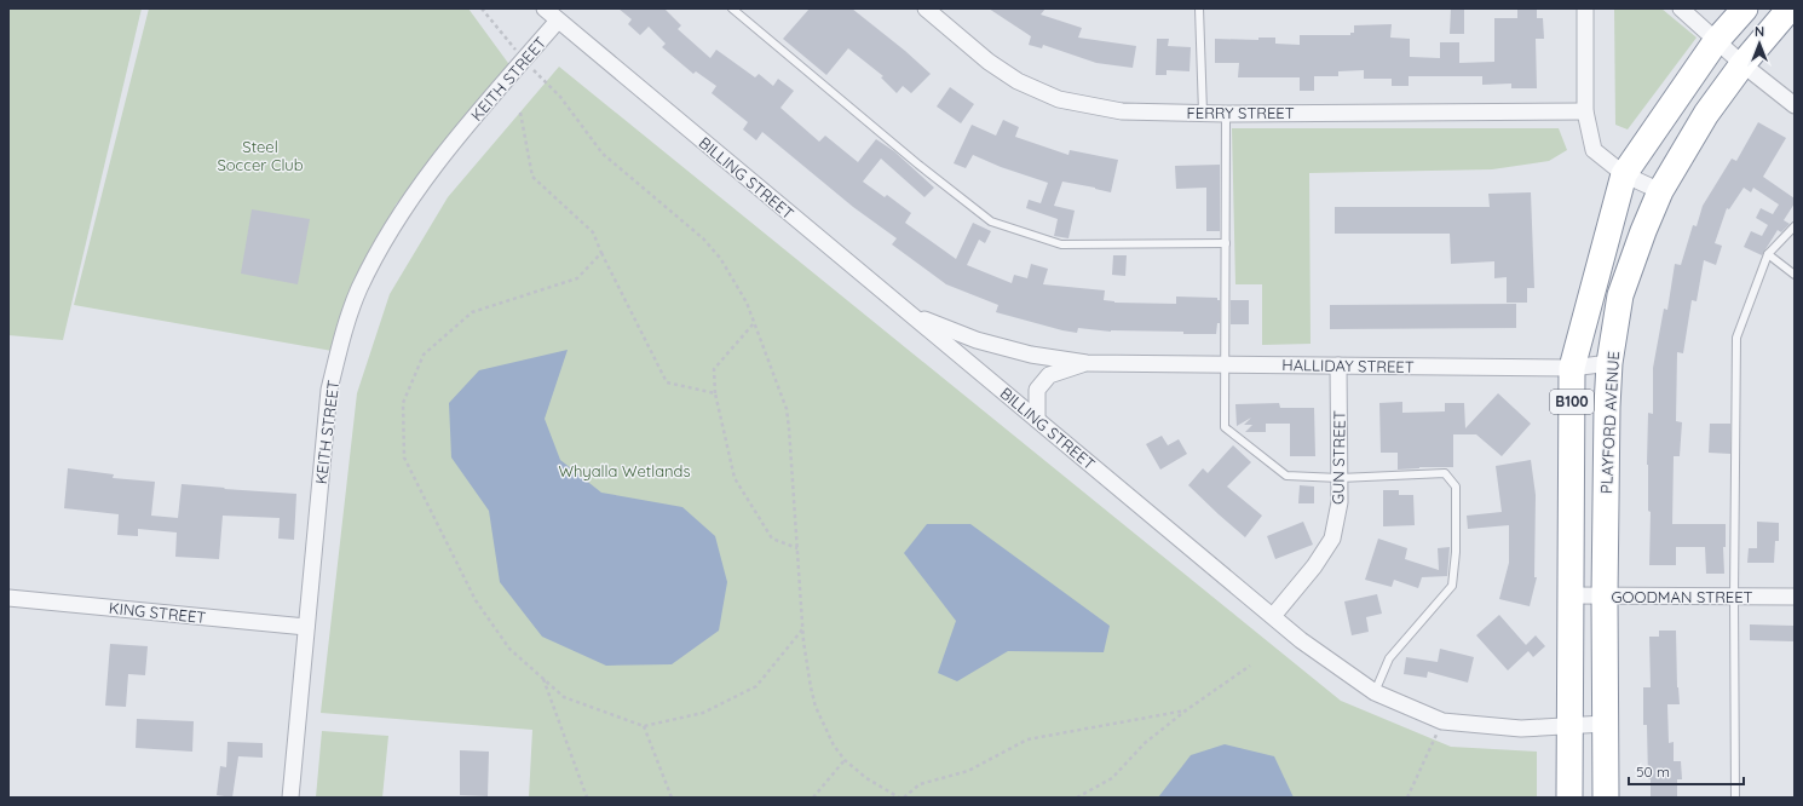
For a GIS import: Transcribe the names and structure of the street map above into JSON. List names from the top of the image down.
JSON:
{
  "streets": {
    "highway": ["B100", "PLAYFORD AVENUE"],
    "street": [
      "KEITH STREET",
      "FERRY STREET",
      "BILLING STREET",
      "HALLIDAY STREET",
      "GUN STREET",
      "GOODMAN STREET",
      "KING STREET"
    ]
  },
  "crossings": [
    ["KEITH STREET", "BILLING STREET"],
    ["KEITH STREET", "KING STREET"],
    ["BILLING STREET", "HALLIDAY STREET"],
    ["BILLING STREET", "B100"],
    ["BILLING STREET", "PLAYFORD AVENUE"],
    ["BILLING STREET", "GUN STREET"],
    ["HALLIDAY STREET", "B100"],
    ["HALLIDAY STREET", "PLAYFORD AVENUE"],
    ["HALLIDAY STREET", "GUN STREET"],
    ["B100", "GOODMAN STREET"],
    ["PLAYFORD AVENUE", "GOODMAN STREET"]
  ],
  "parks": ["Steel Soccer Club", "Whyalla Wetlands"],
  "scale_bar": "50 m",
  "north": "top"
}
